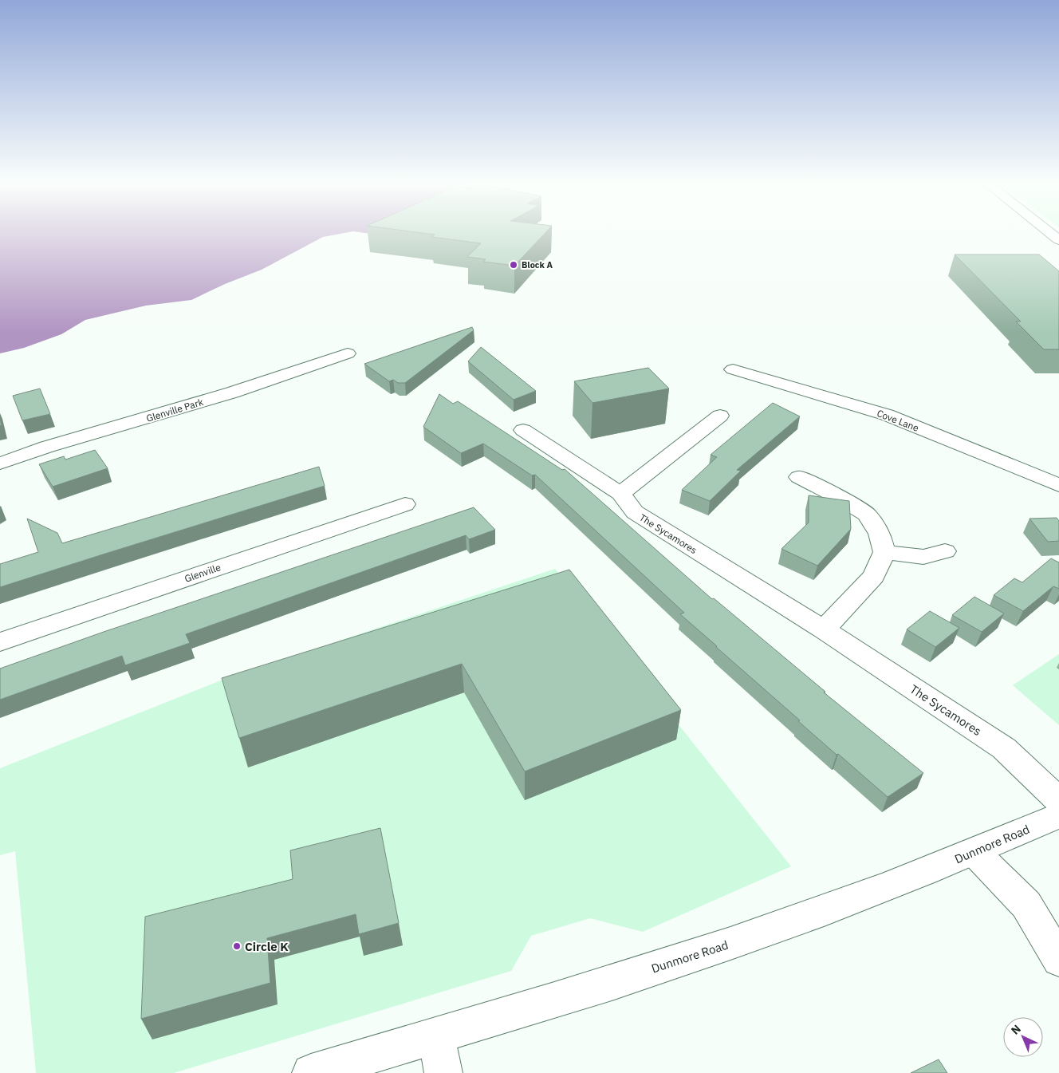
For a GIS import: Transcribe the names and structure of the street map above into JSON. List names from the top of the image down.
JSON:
{
  "streets": {
    "street": [
      "Glenville Park",
      "Cove Lane",
      "The Sycamores",
      "Glenville",
      "Dunmore Road"
    ]
  },
  "places": ["Block A", "Circle K"],
  "north": "top left"
}
